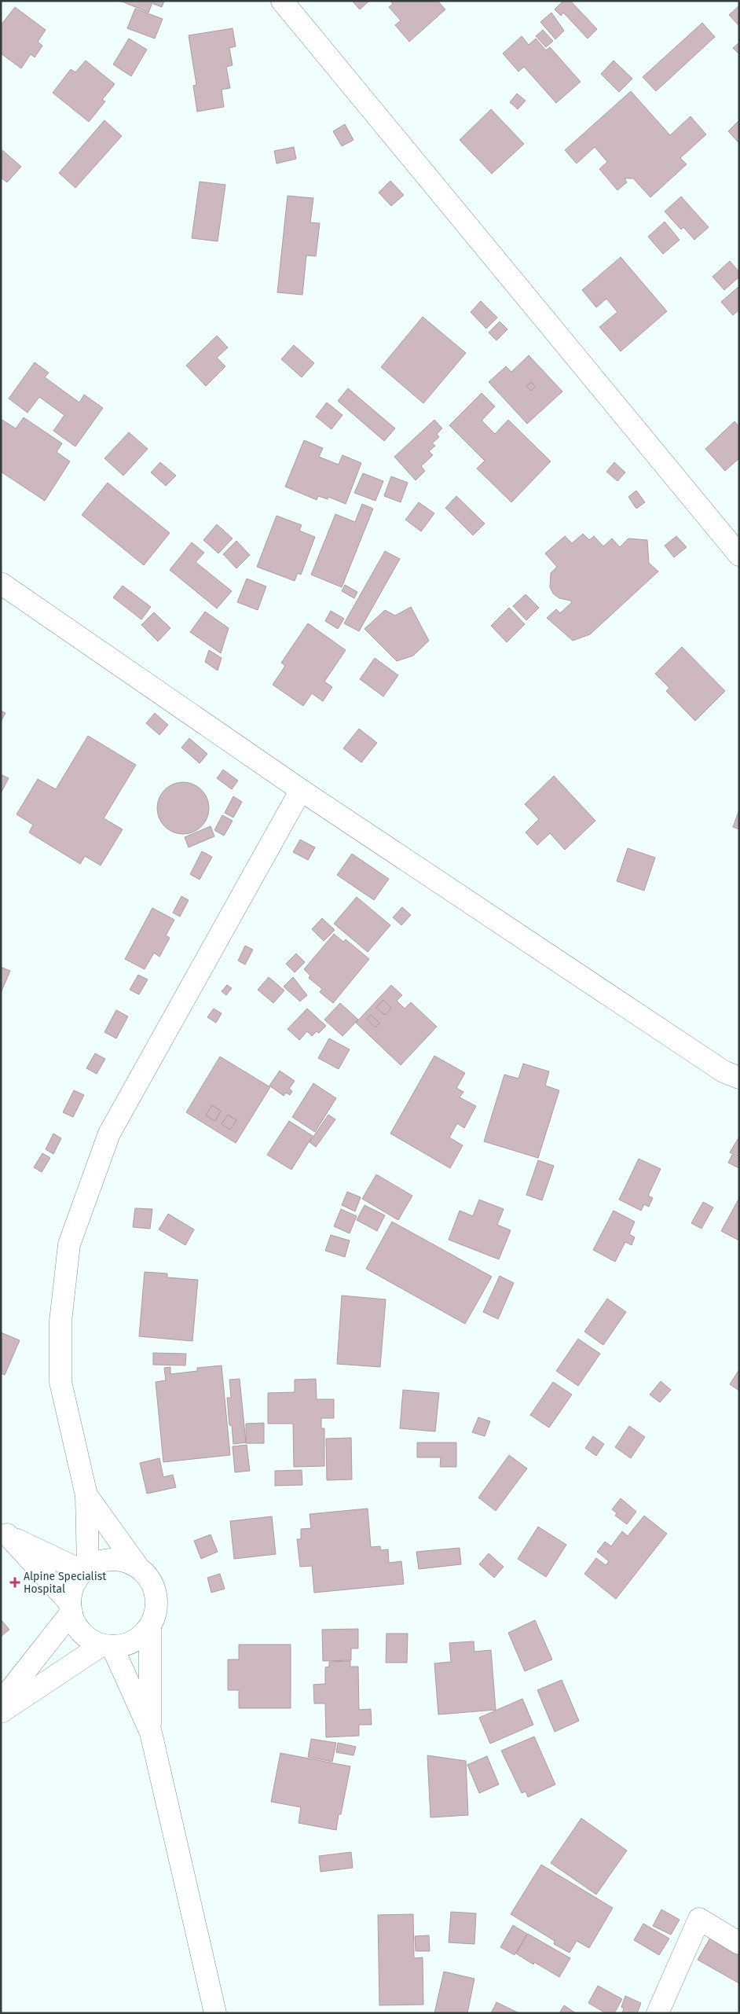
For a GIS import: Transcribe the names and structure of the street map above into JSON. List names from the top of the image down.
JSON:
{
  "places": {
    "health": ["Alpine Specialist Hospital"]
  }
}
